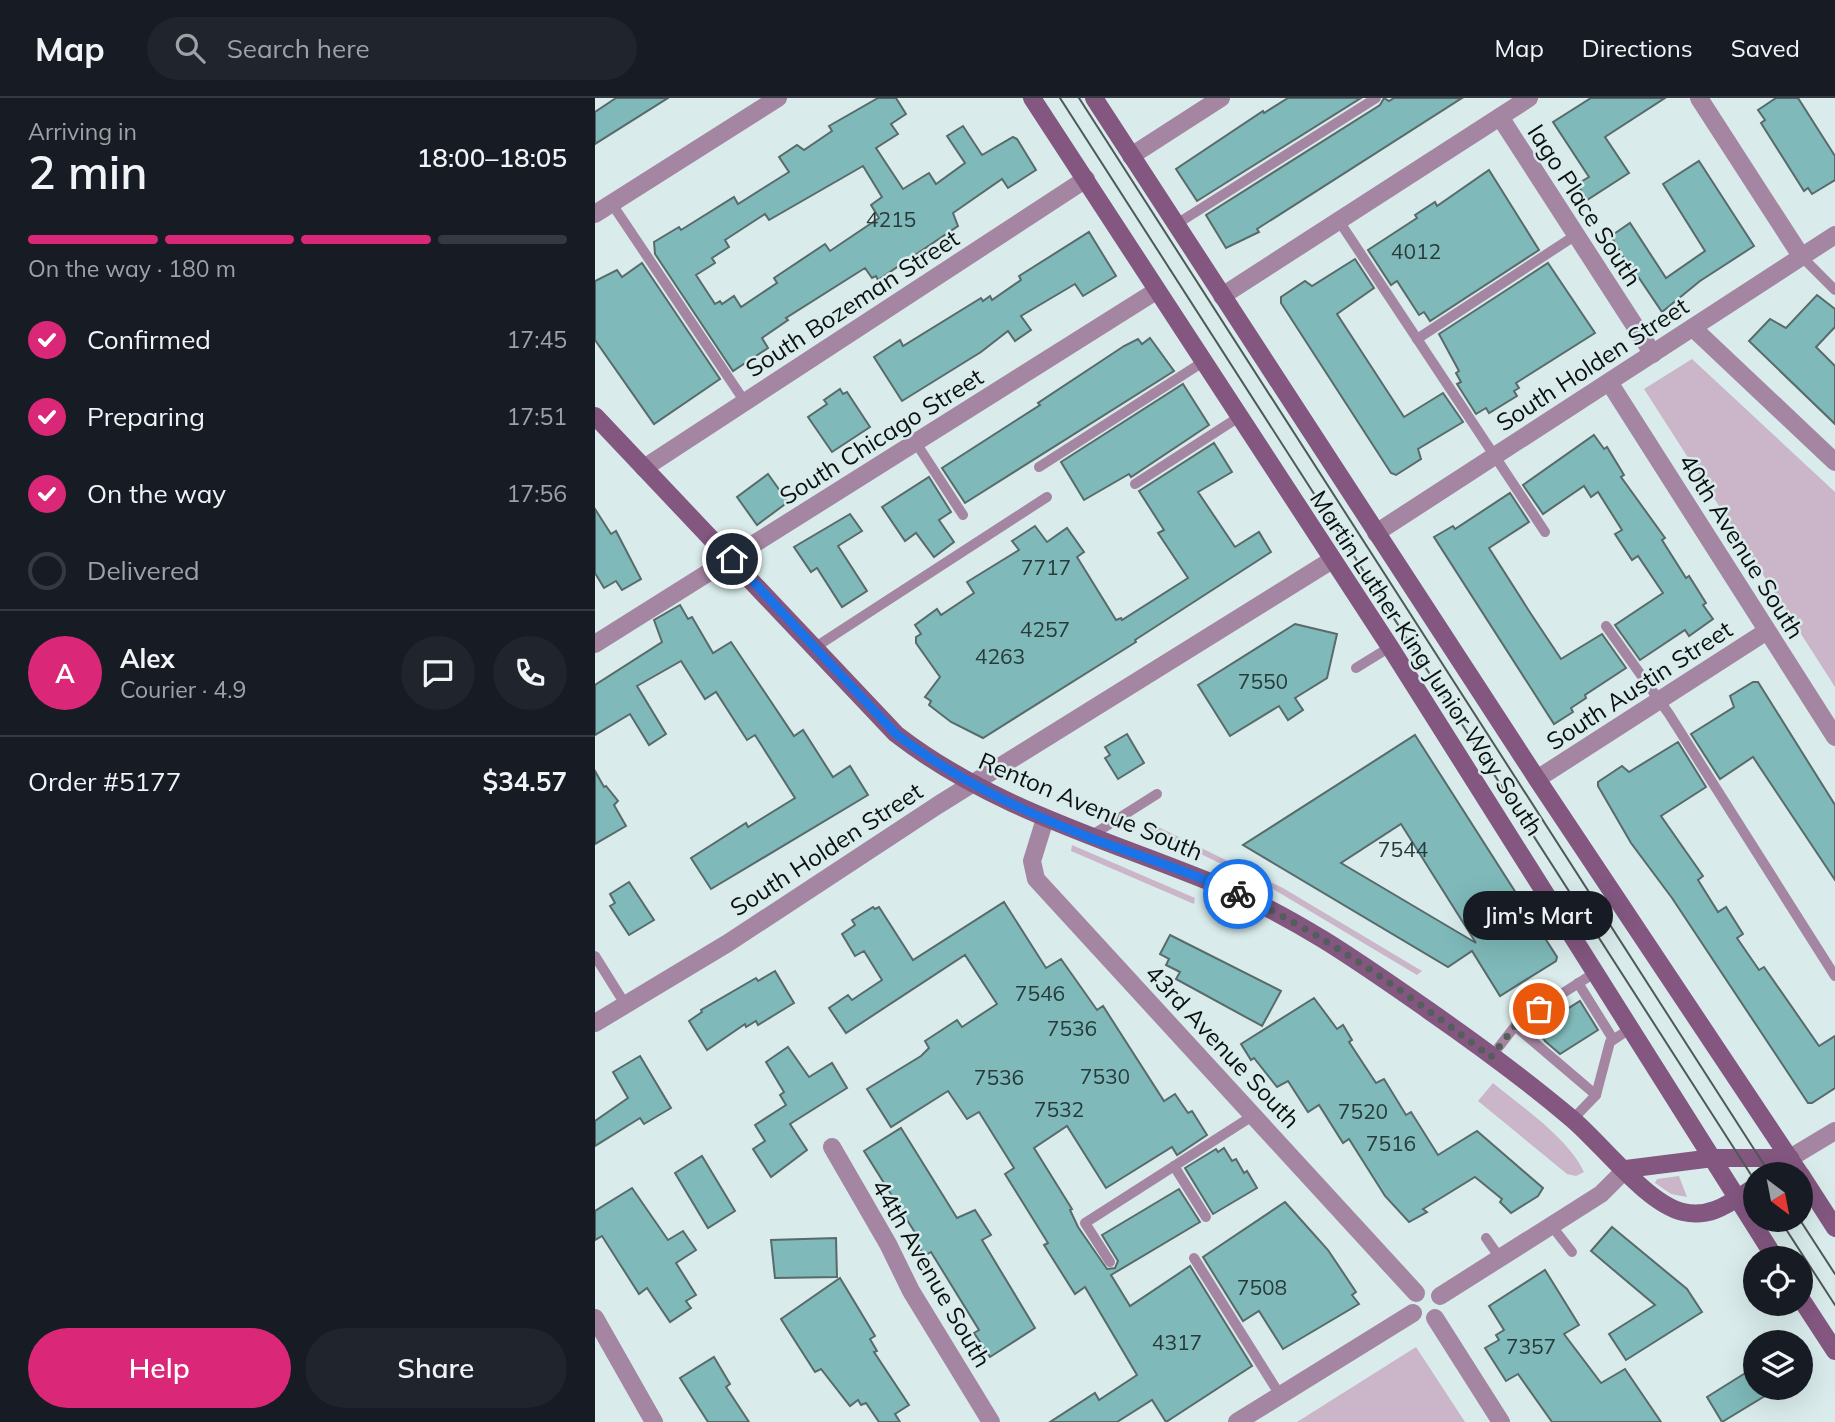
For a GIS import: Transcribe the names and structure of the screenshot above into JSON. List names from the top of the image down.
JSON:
{
  "streets": {
    "main road": ["Martin Luther King Junior Way South", "Renton Avenue South"],
    "street": [
      "Iago Place South",
      "South Bozeman Street",
      "South Holden Street",
      "South Chicago Street",
      "40th Avenue South",
      "South Austin Street",
      "43rd Avenue South",
      "44th Avenue South"
    ]
  },
  "crossings": [
    ["Iago Place South", "South Holden Street"],
    ["South Bozeman Street", "Martin Luther King Junior Way South"],
    ["South Bozeman Street", "Renton Avenue South"],
    ["South Holden Street", "40th Avenue South"],
    ["South Holden Street", "Martin Luther King Junior Way South"],
    ["South Holden Street", "Renton Avenue South"],
    ["South Chicago Street", "Martin Luther King Junior Way South"],
    ["South Chicago Street", "Renton Avenue South"],
    ["40th Avenue South", "South Austin Street"],
    ["Martin Luther King Junior Way South", "South Austin Street"],
    ["Martin Luther King Junior Way South", "Renton Avenue South"],
    ["Renton Avenue South", "43rd Avenue South"]
  ],
  "places": ["Jim's Mart"],
  "house_numbers": [
    "4215",
    "4012",
    "7717",
    "4257",
    "4263",
    "7550",
    "7544",
    "7546",
    "7536",
    "7530",
    "7536",
    "7532",
    "7520",
    "7516",
    "7508",
    "4317",
    "7357"
  ],
  "north": "bottom right",
  "page": {
    "header": "Map",
    "search": "Search here",
    "nav": ["Map", "Directions", "Saved"],
    "heading": ["2 min", "Arriving in", "18:00–18:05"],
    "panel": [
      "Alex",
      "Courier · 4.9",
      "Order #5177",
      "$34.57"
    ],
    "bar": "On the way · 180 m",
    "list": [
      ["Confirmed", "17:45"],
      ["Preparing", "17:51"],
      ["On the way", "17:56"],
      "Delivered"
    ],
    "round": "A",
    "bubble": "Jim's Mart",
    "buttons": ["Help", "Share"]
  }
}
